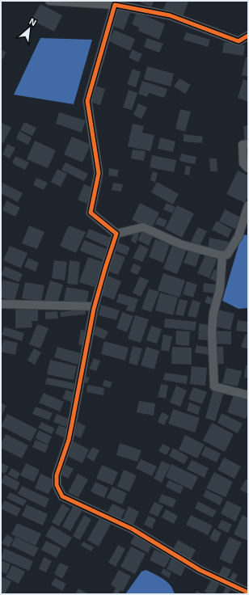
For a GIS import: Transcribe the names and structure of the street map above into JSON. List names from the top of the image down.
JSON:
{
  "north": "top right"
}
